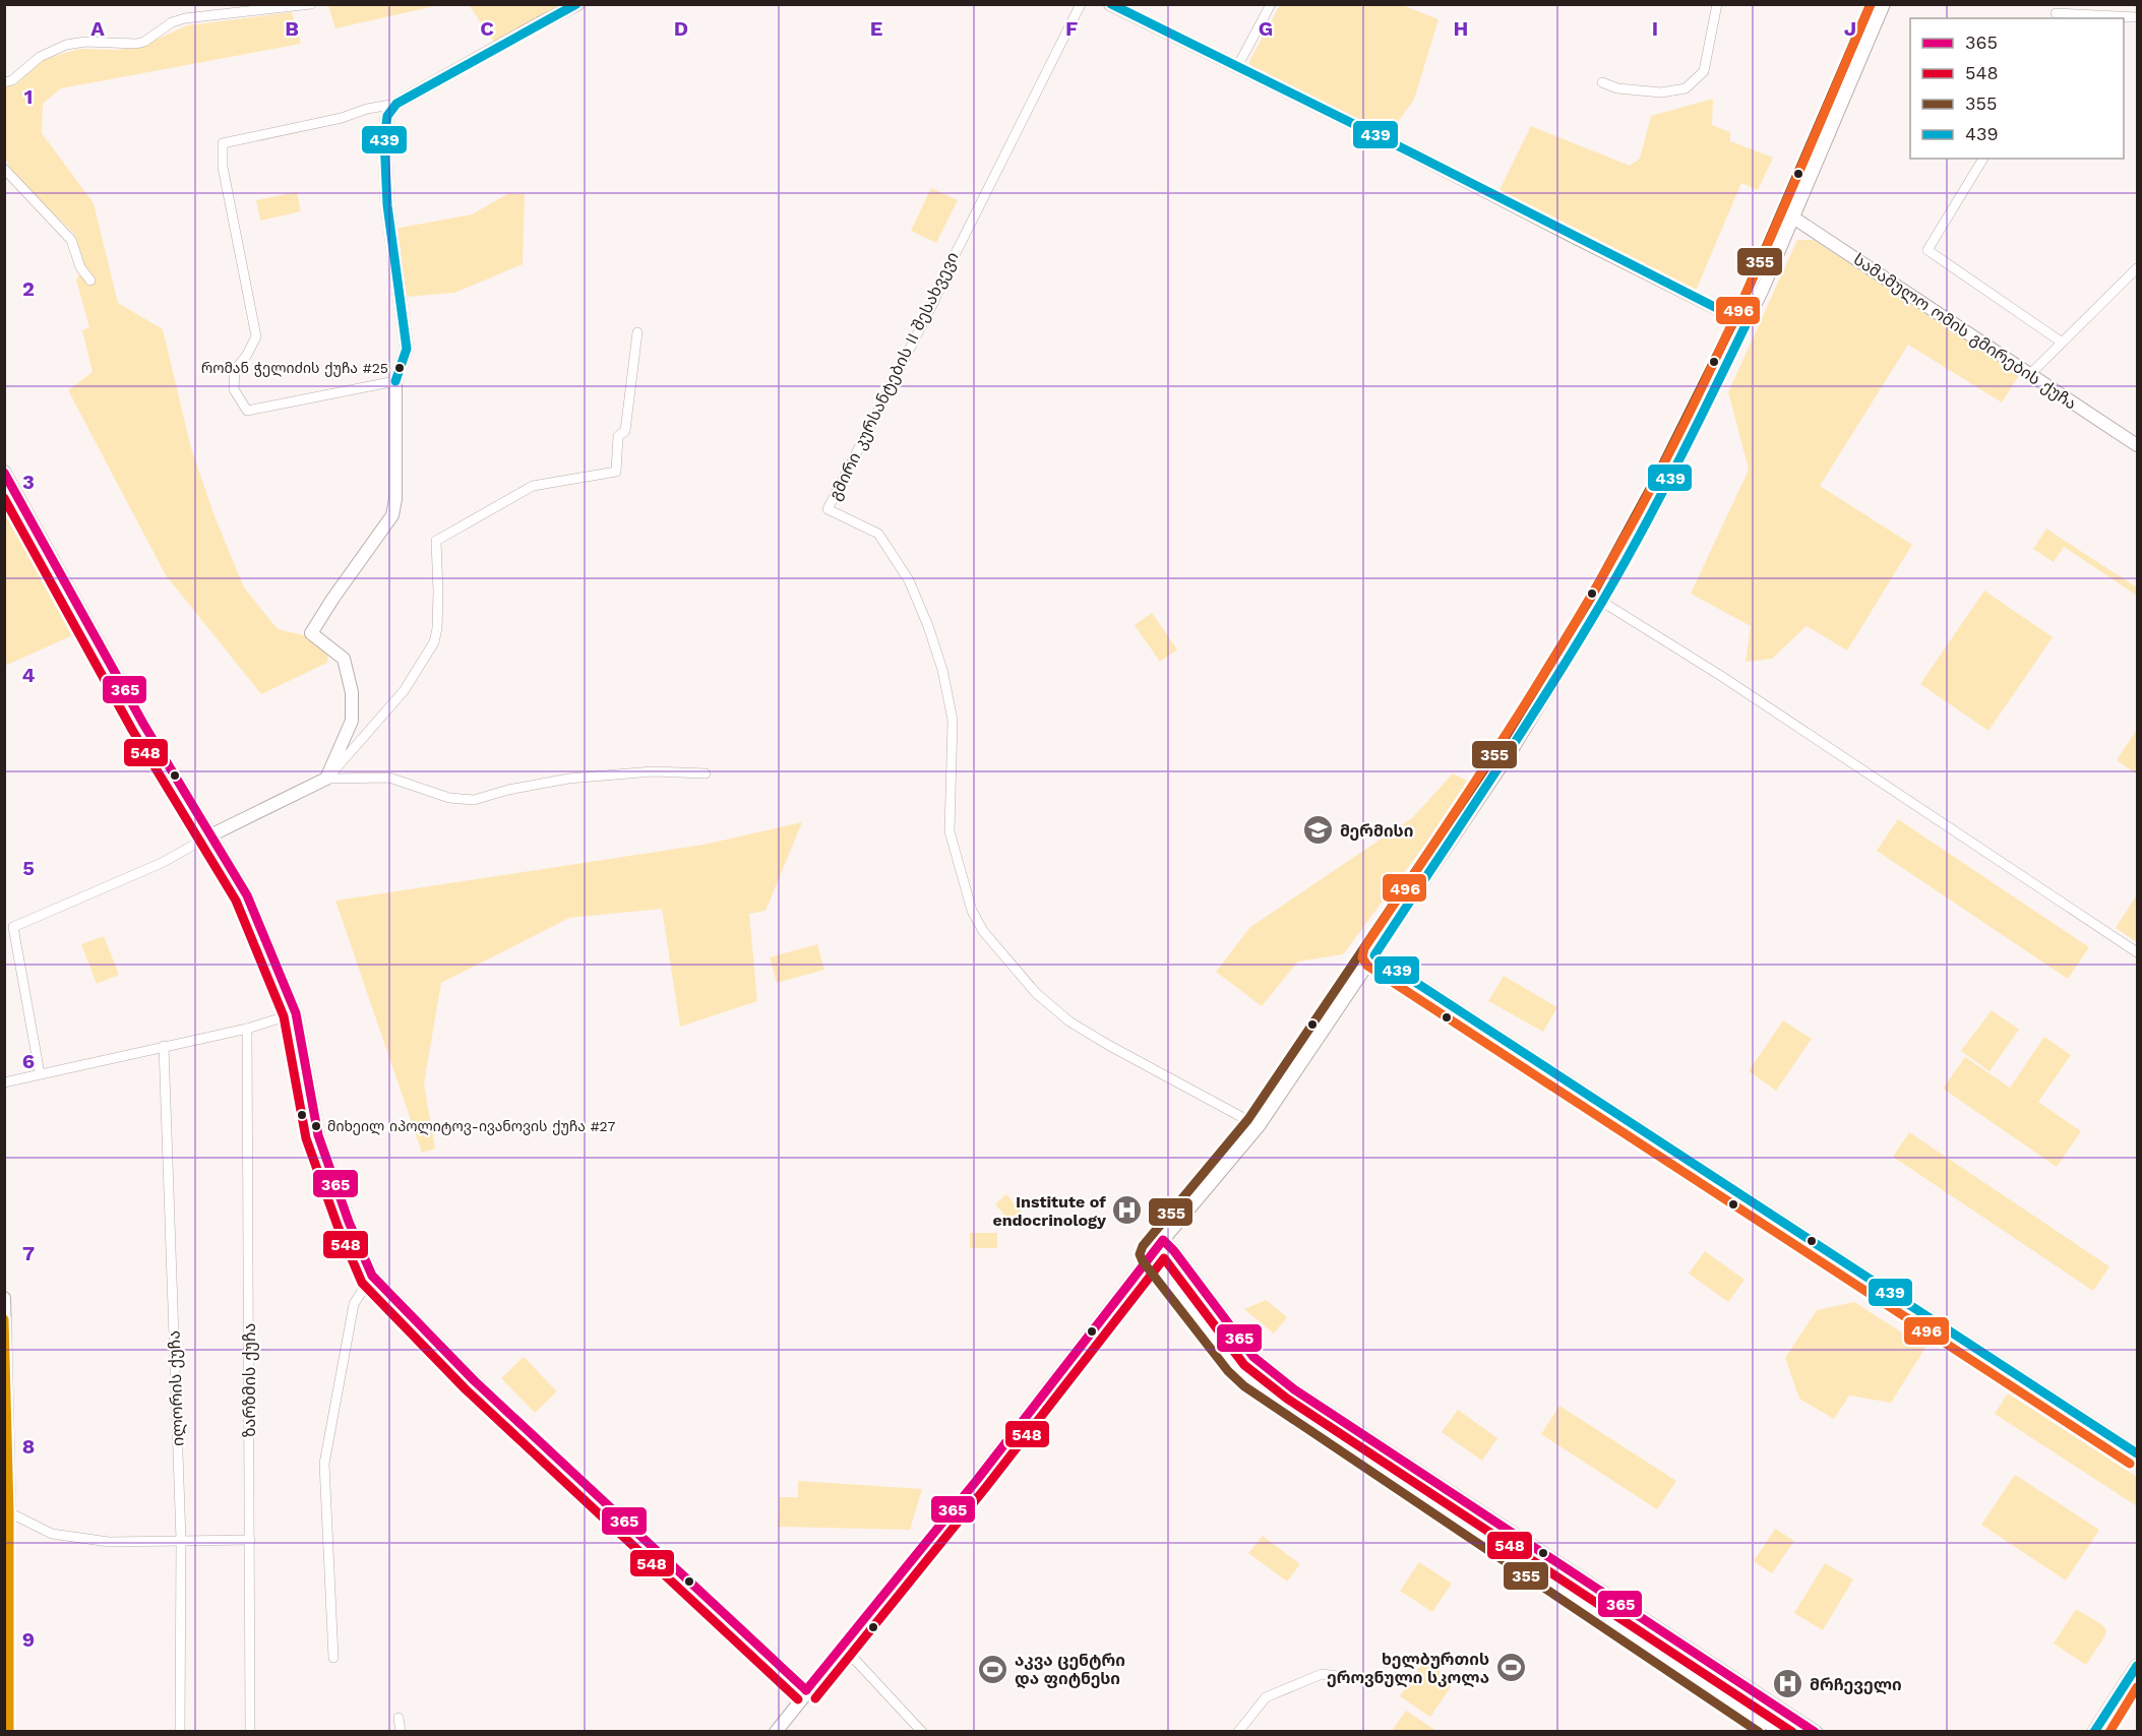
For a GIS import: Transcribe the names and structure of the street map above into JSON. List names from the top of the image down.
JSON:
{
  "streets": {
    "street": [
      "სამამულო ომის გმირების ქუჩა",
      "გმირი კურსანტების II შესახვევი",
      "ზარზმის ქუჩა",
      "ილორის ქუჩა"
    ]
  },
  "places": {
    "other": ["რომან ჭელიძის ქუჩა #25", "მიხეილ იპოლიტოვ-ივანოვის ქუჩა #27"],
    "school or university": ["მერმისი"],
    "hospital": ["Institute of endocrinology", "მრჩეველი"],
    "sports": ["ხელბურთის ეროვნული სკოლა", "აკვა ცენტრი და ფიტნესი"]
  },
  "lines": [
    "transit line 355",
    "transit line 439",
    "transit line 496",
    "transit line 365",
    "transit line 548"
  ],
  "legend": [
    "365",
    "548",
    "355",
    "439"
  ],
  "grid": {
    "columns": [
      "A",
      "B",
      "C",
      "D",
      "E",
      "F",
      "G",
      "H",
      "I",
      "J"
    ],
    "rows": [
      "1",
      "2",
      "3",
      "4",
      "5",
      "6",
      "7",
      "8",
      "9"
    ]
  }
}
